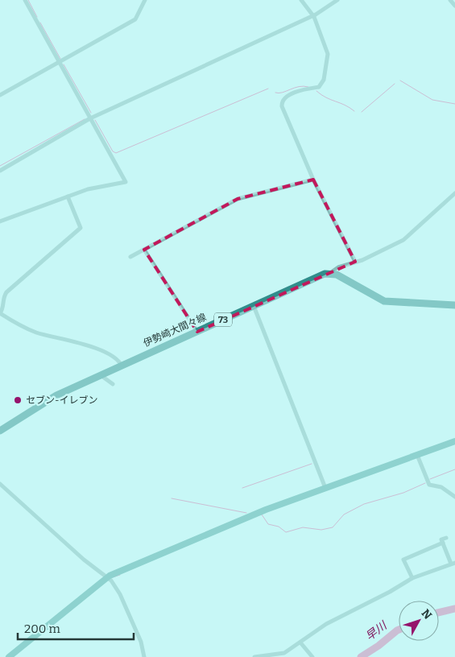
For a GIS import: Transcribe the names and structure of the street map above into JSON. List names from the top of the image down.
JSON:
{
  "streets": {
    "main road": ["73", "伊勢崎大間々線"]
  },
  "water": ["早川"],
  "places": ["セブン-イレブン"],
  "scale_bar": "200 m",
  "north": "top right"
}
